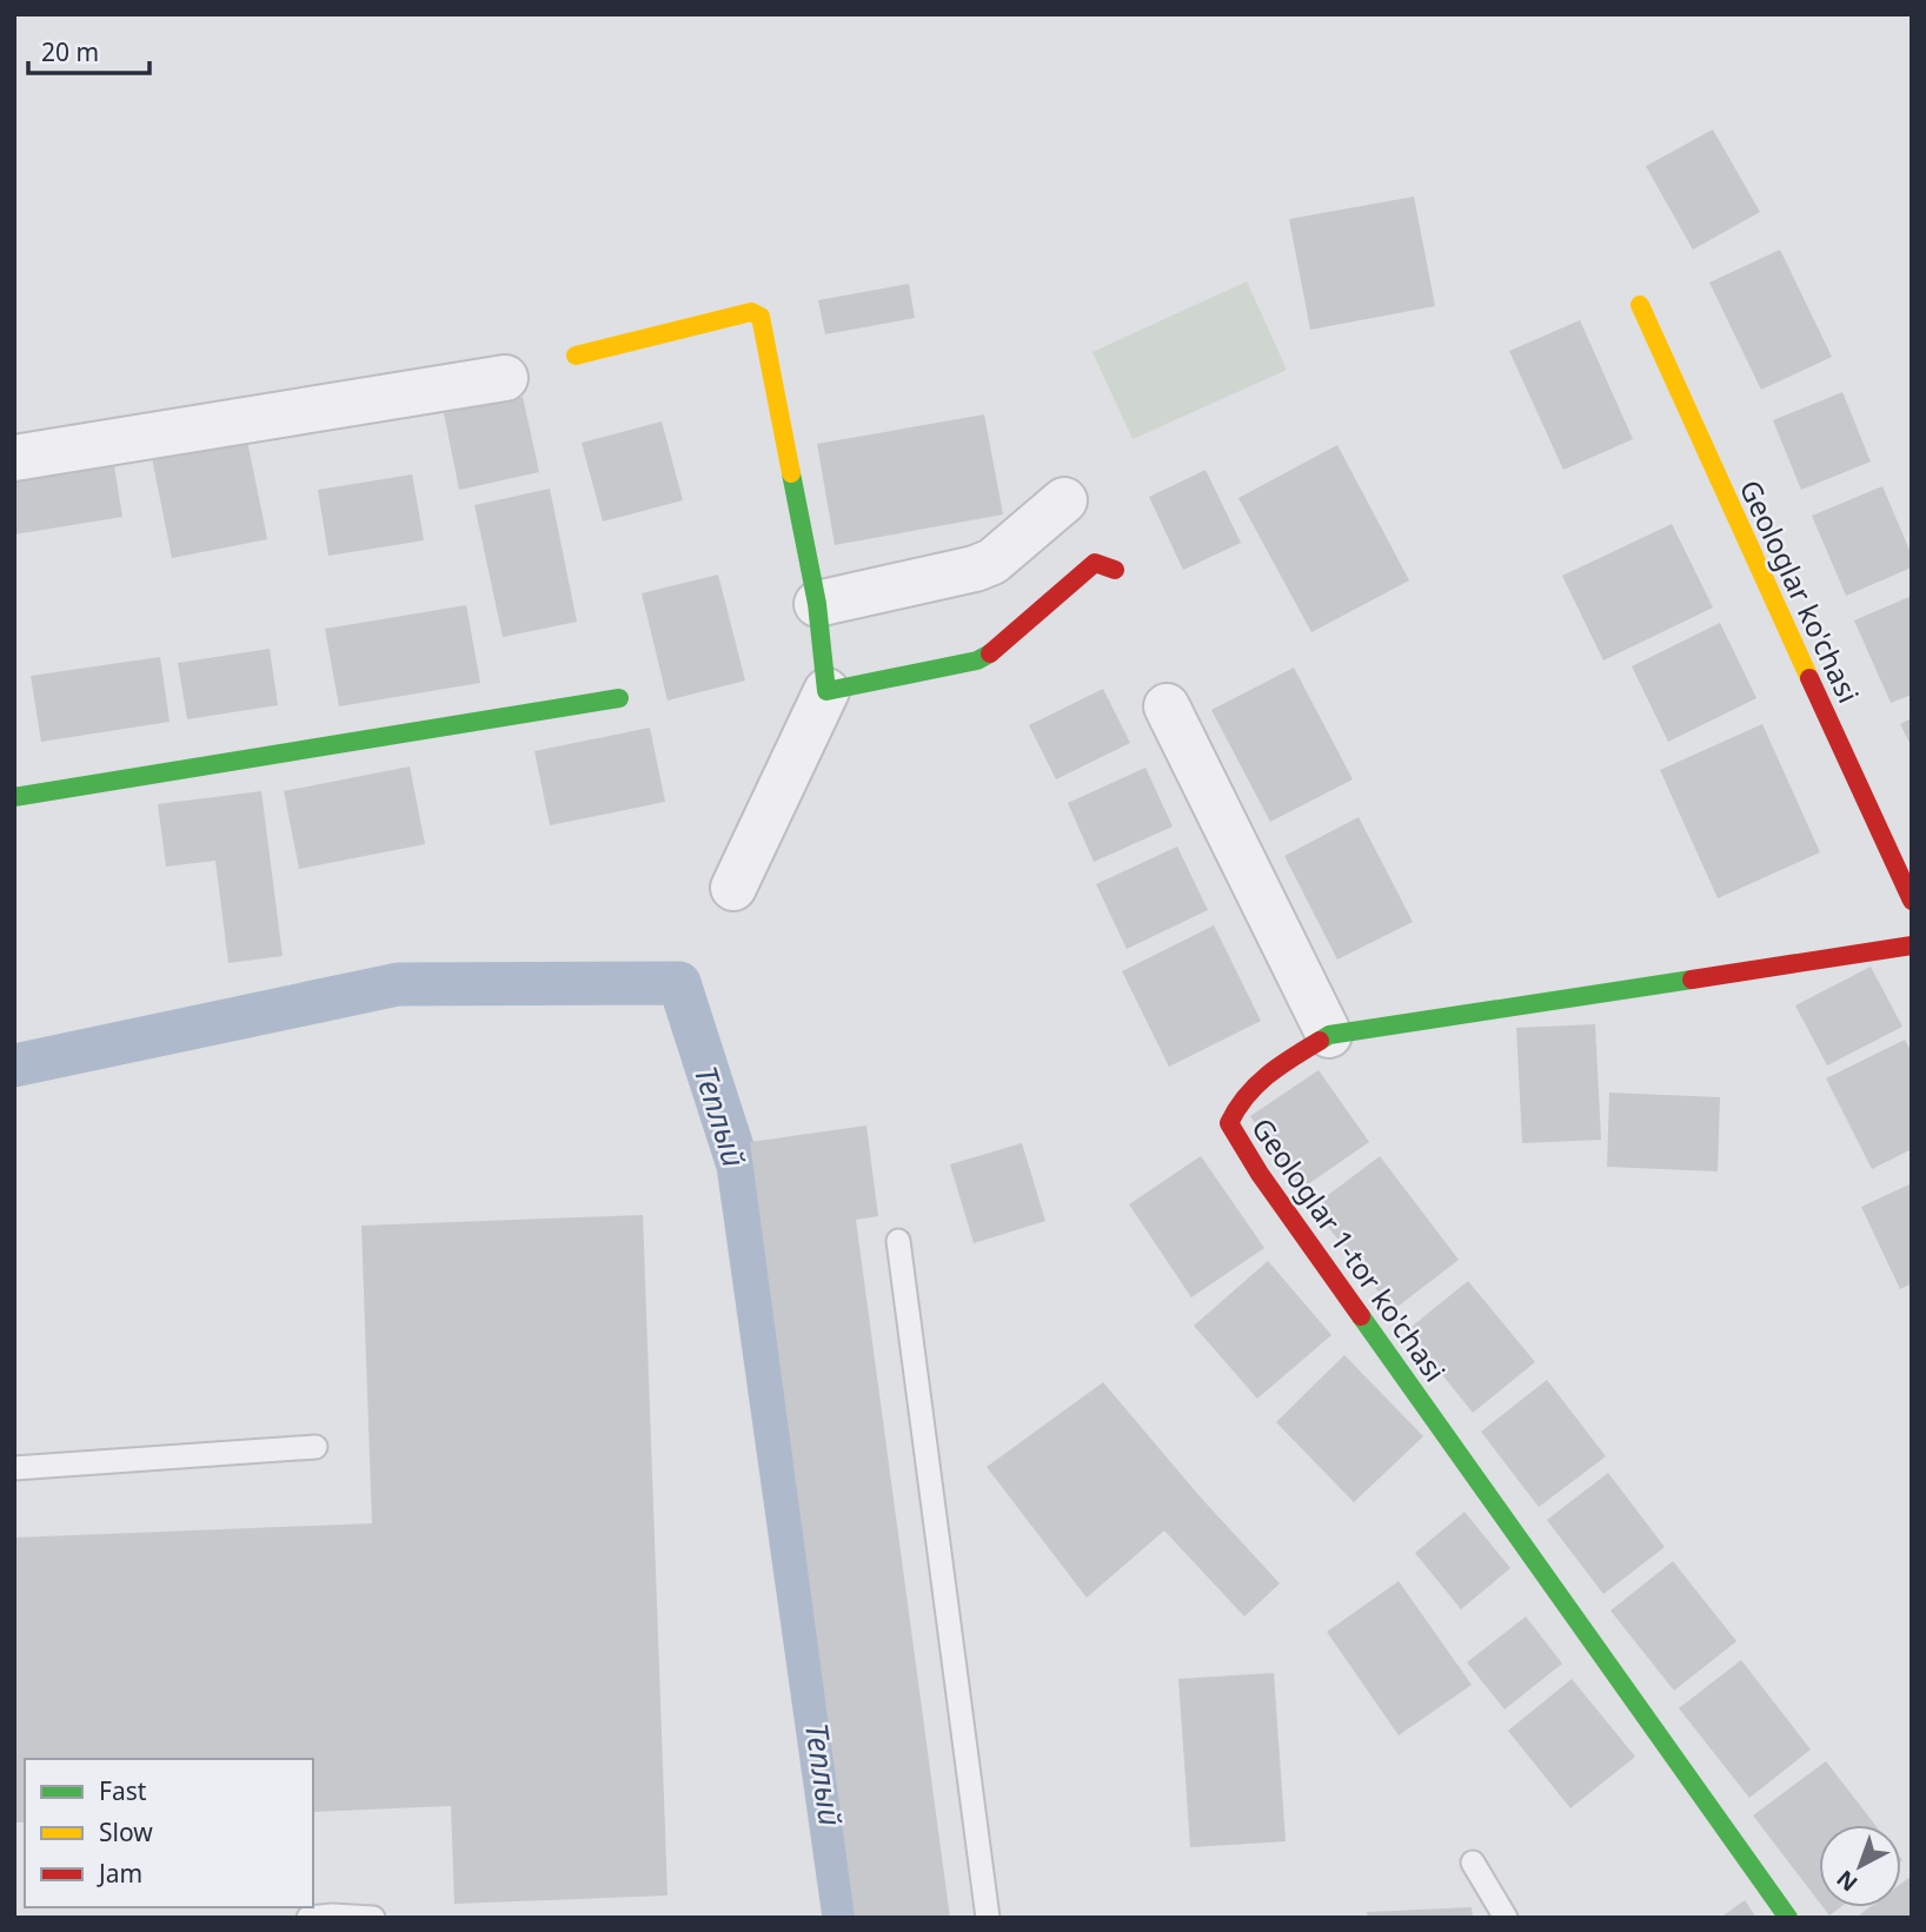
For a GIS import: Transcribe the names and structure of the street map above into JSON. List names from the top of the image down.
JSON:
{
  "streets": {
    "street": ["Geologlar ko'chasi", "Geologlar 1-tor ko'chasi"]
  },
  "water": ["Теплый"],
  "legend": ["Fast", "Slow", "Jam"],
  "scale_bar": "20 m",
  "north": "bottom left"
}
